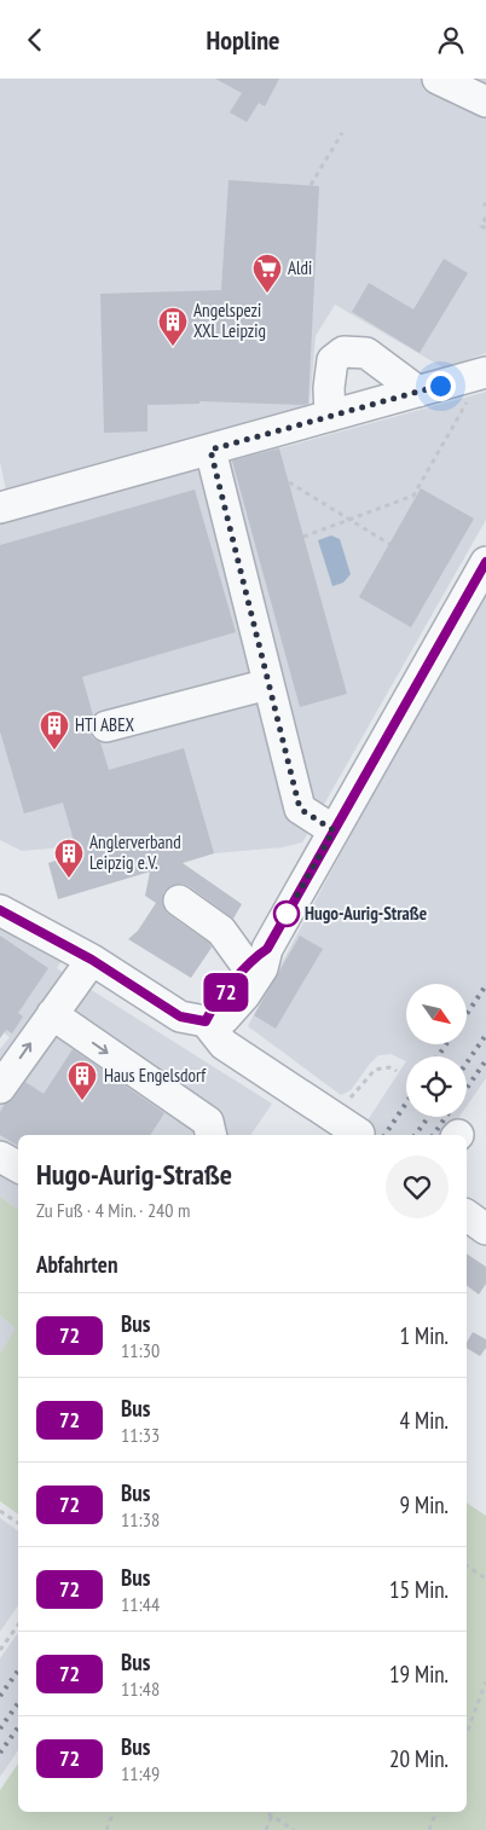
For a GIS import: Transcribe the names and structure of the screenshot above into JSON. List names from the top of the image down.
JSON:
{
  "places": {
    "supermarket": ["Aldi"],
    "building": [
      "Angelspezi XXL Leipzig",
      "HTI ABEX",
      "Anglerverband Leipzig e.V.",
      "Haus Engelsdorf"
    ],
    "other": ["Hugo-Aurig-Straße"]
  },
  "lines": ["bus line 72"],
  "north": "bottom right",
  "page": {
    "header": "Hopline",
    "on_map": "72",
    "heading": [
      ["Hugo-Aurig-Straße", "Zu Fuß · 4 Min. · 240 m"],
      "Abfahrten"
    ],
    "list": [
      {
        "mark": "72",
        "name": "Bus",
        "note": "11:30",
        "value": "1 Min."
      },
      {
        "mark": "72",
        "name": "Bus",
        "note": "11:33",
        "value": "4 Min."
      },
      {
        "mark": "72",
        "name": "Bus",
        "note": "11:38",
        "value": "9 Min."
      },
      {
        "mark": "72",
        "name": "Bus",
        "note": "11:44",
        "value": "15 Min."
      },
      {
        "mark": "72",
        "name": "Bus",
        "note": "11:48",
        "value": "19 Min."
      },
      {
        "mark": "72",
        "name": "Bus",
        "note": "11:49",
        "value": "20 Min."
      }
    ]
  }
}
